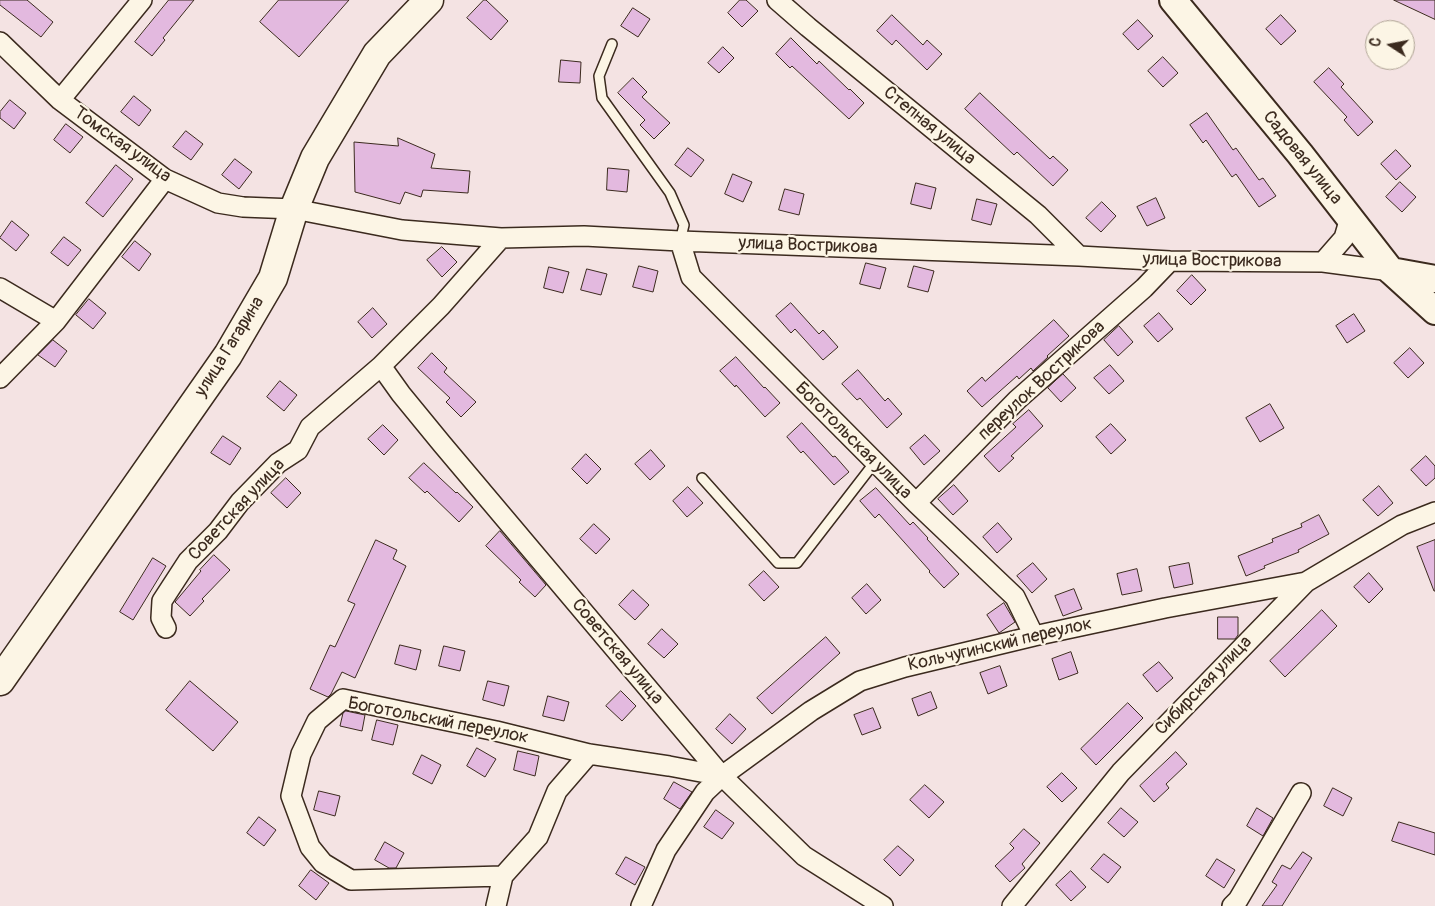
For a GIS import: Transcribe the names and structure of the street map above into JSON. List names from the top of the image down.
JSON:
{
  "streets": {
    "main road": ["улица Гагарина"],
    "street": [
      "Степная улица",
      "Томская улица",
      "Садовая улица",
      "улица Вострикова",
      "переулок Вострикова",
      "Боготольская улица",
      "Советская улица",
      "Кольчугинский переулок",
      "Сибирская улица",
      "Боготольский переулок"
    ]
  },
  "crossings": [
    ["Степная улица", "улица Вострикова"],
    ["Томская улица", "улица Вострикова"],
    ["Томская улица", "улица Гагарина"],
    ["Садовая улица", "улица Вострикова"],
    ["улица Вострикова", "улица Гагарина"],
    ["улица Вострикова", "переулок Вострикова"],
    ["улица Вострикова", "Боготольская улица"],
    ["улица Вострикова", "Советская улица"],
    ["переулок Вострикова", "Боготольская улица"],
    ["Боготольская улица", "Кольчугинский переулок"],
    ["Советская улица", "Кольчугинский переулок"],
    ["Советская улица", "Боготольский переулок"],
    ["Кольчугинский переулок", "Сибирская улица"],
    ["Кольчугинский переулок", "Боготольский переулок"]
  ],
  "north": "left"
}
